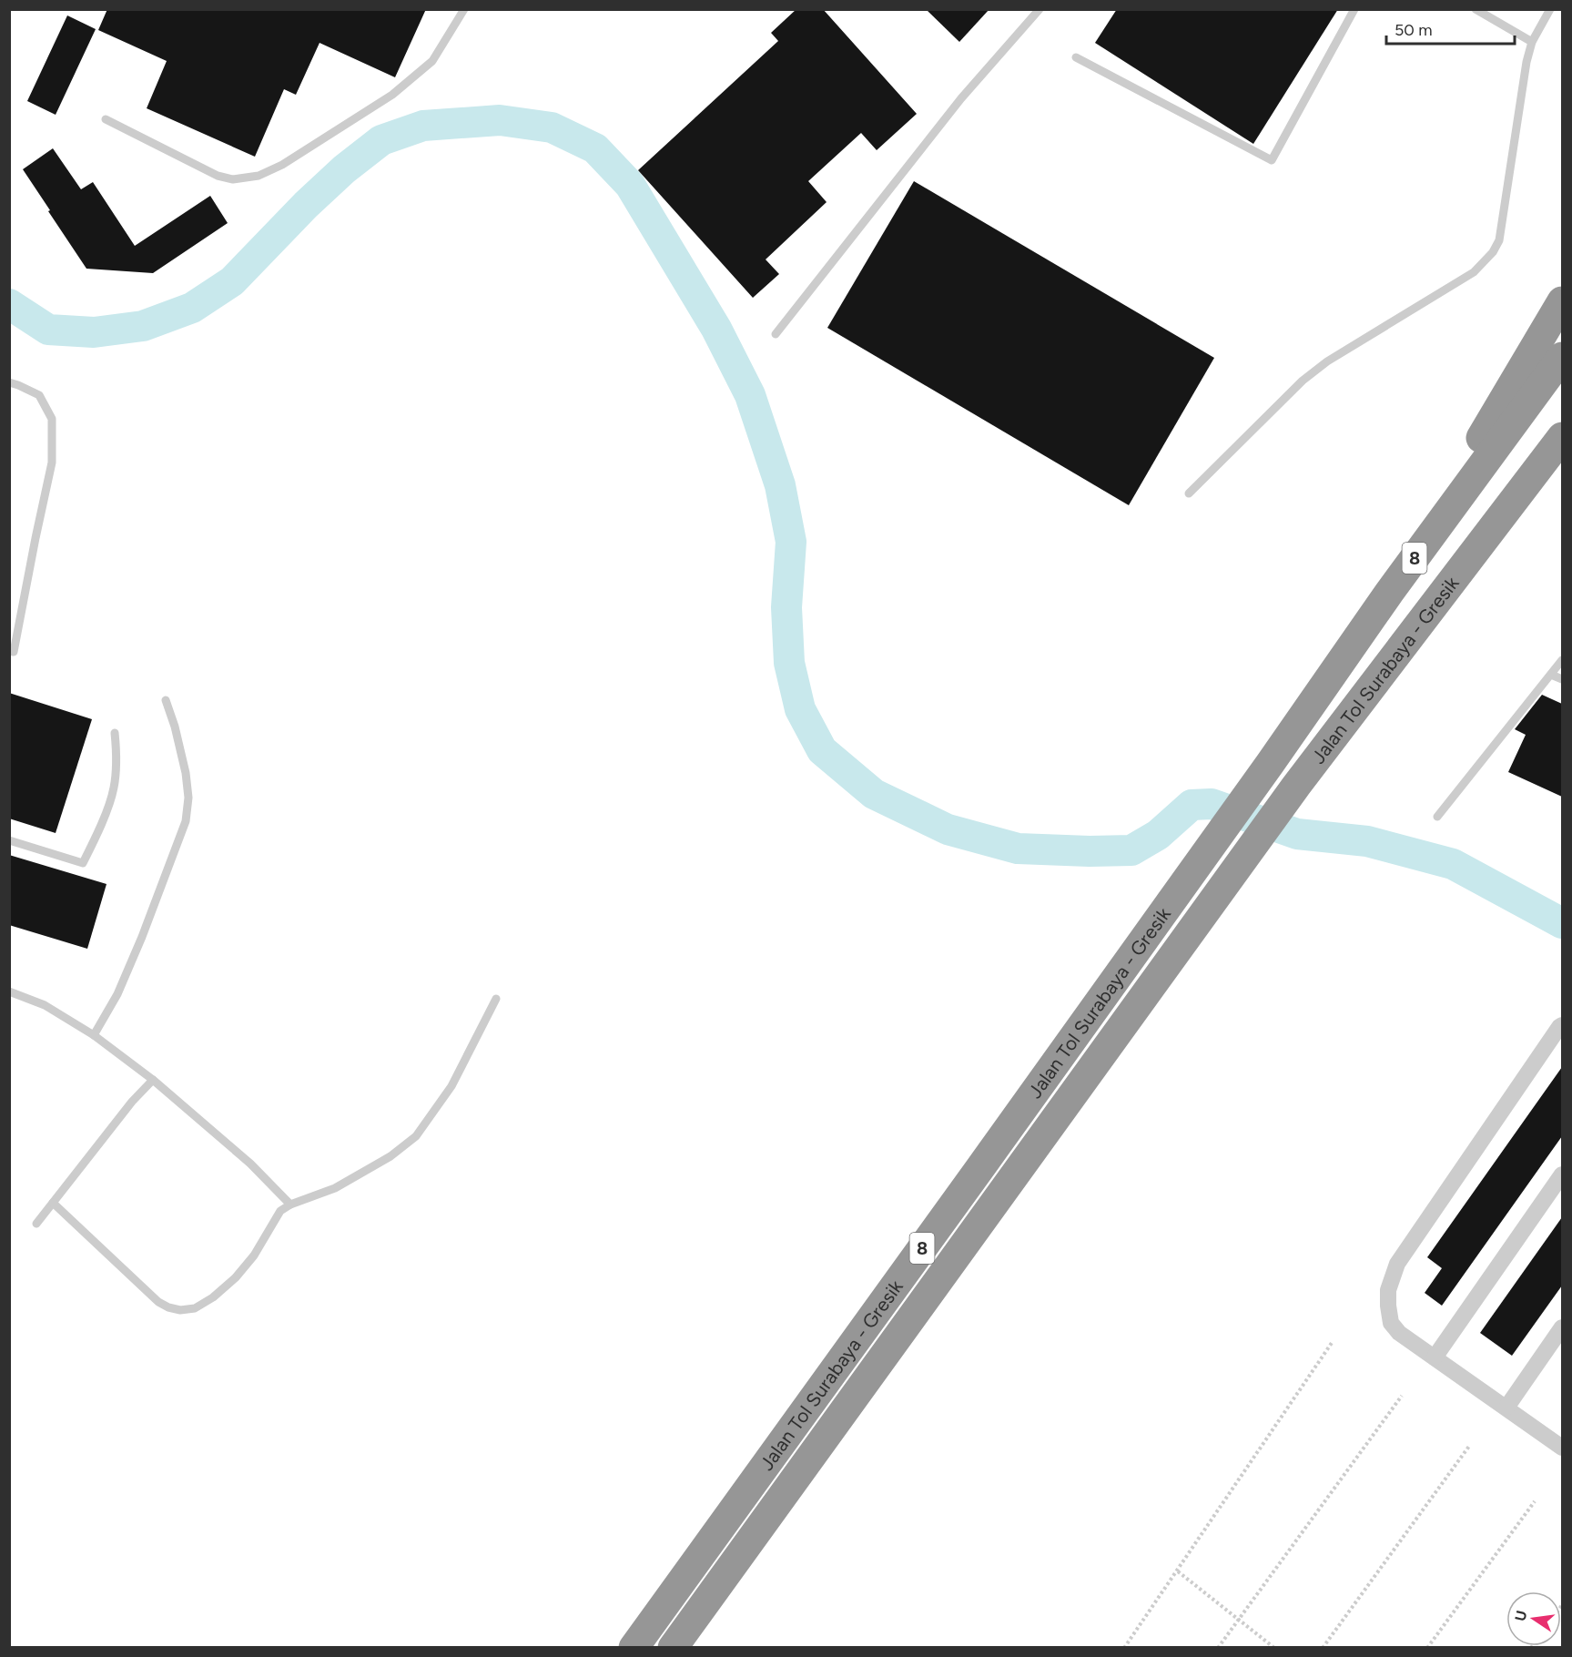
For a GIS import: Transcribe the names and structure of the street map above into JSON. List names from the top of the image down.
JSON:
{
  "streets": {
    "highway": ["8", "Jalan Tol Surabaya - Gresik"]
  },
  "scale_bar": "50 m",
  "north": "left"
}
